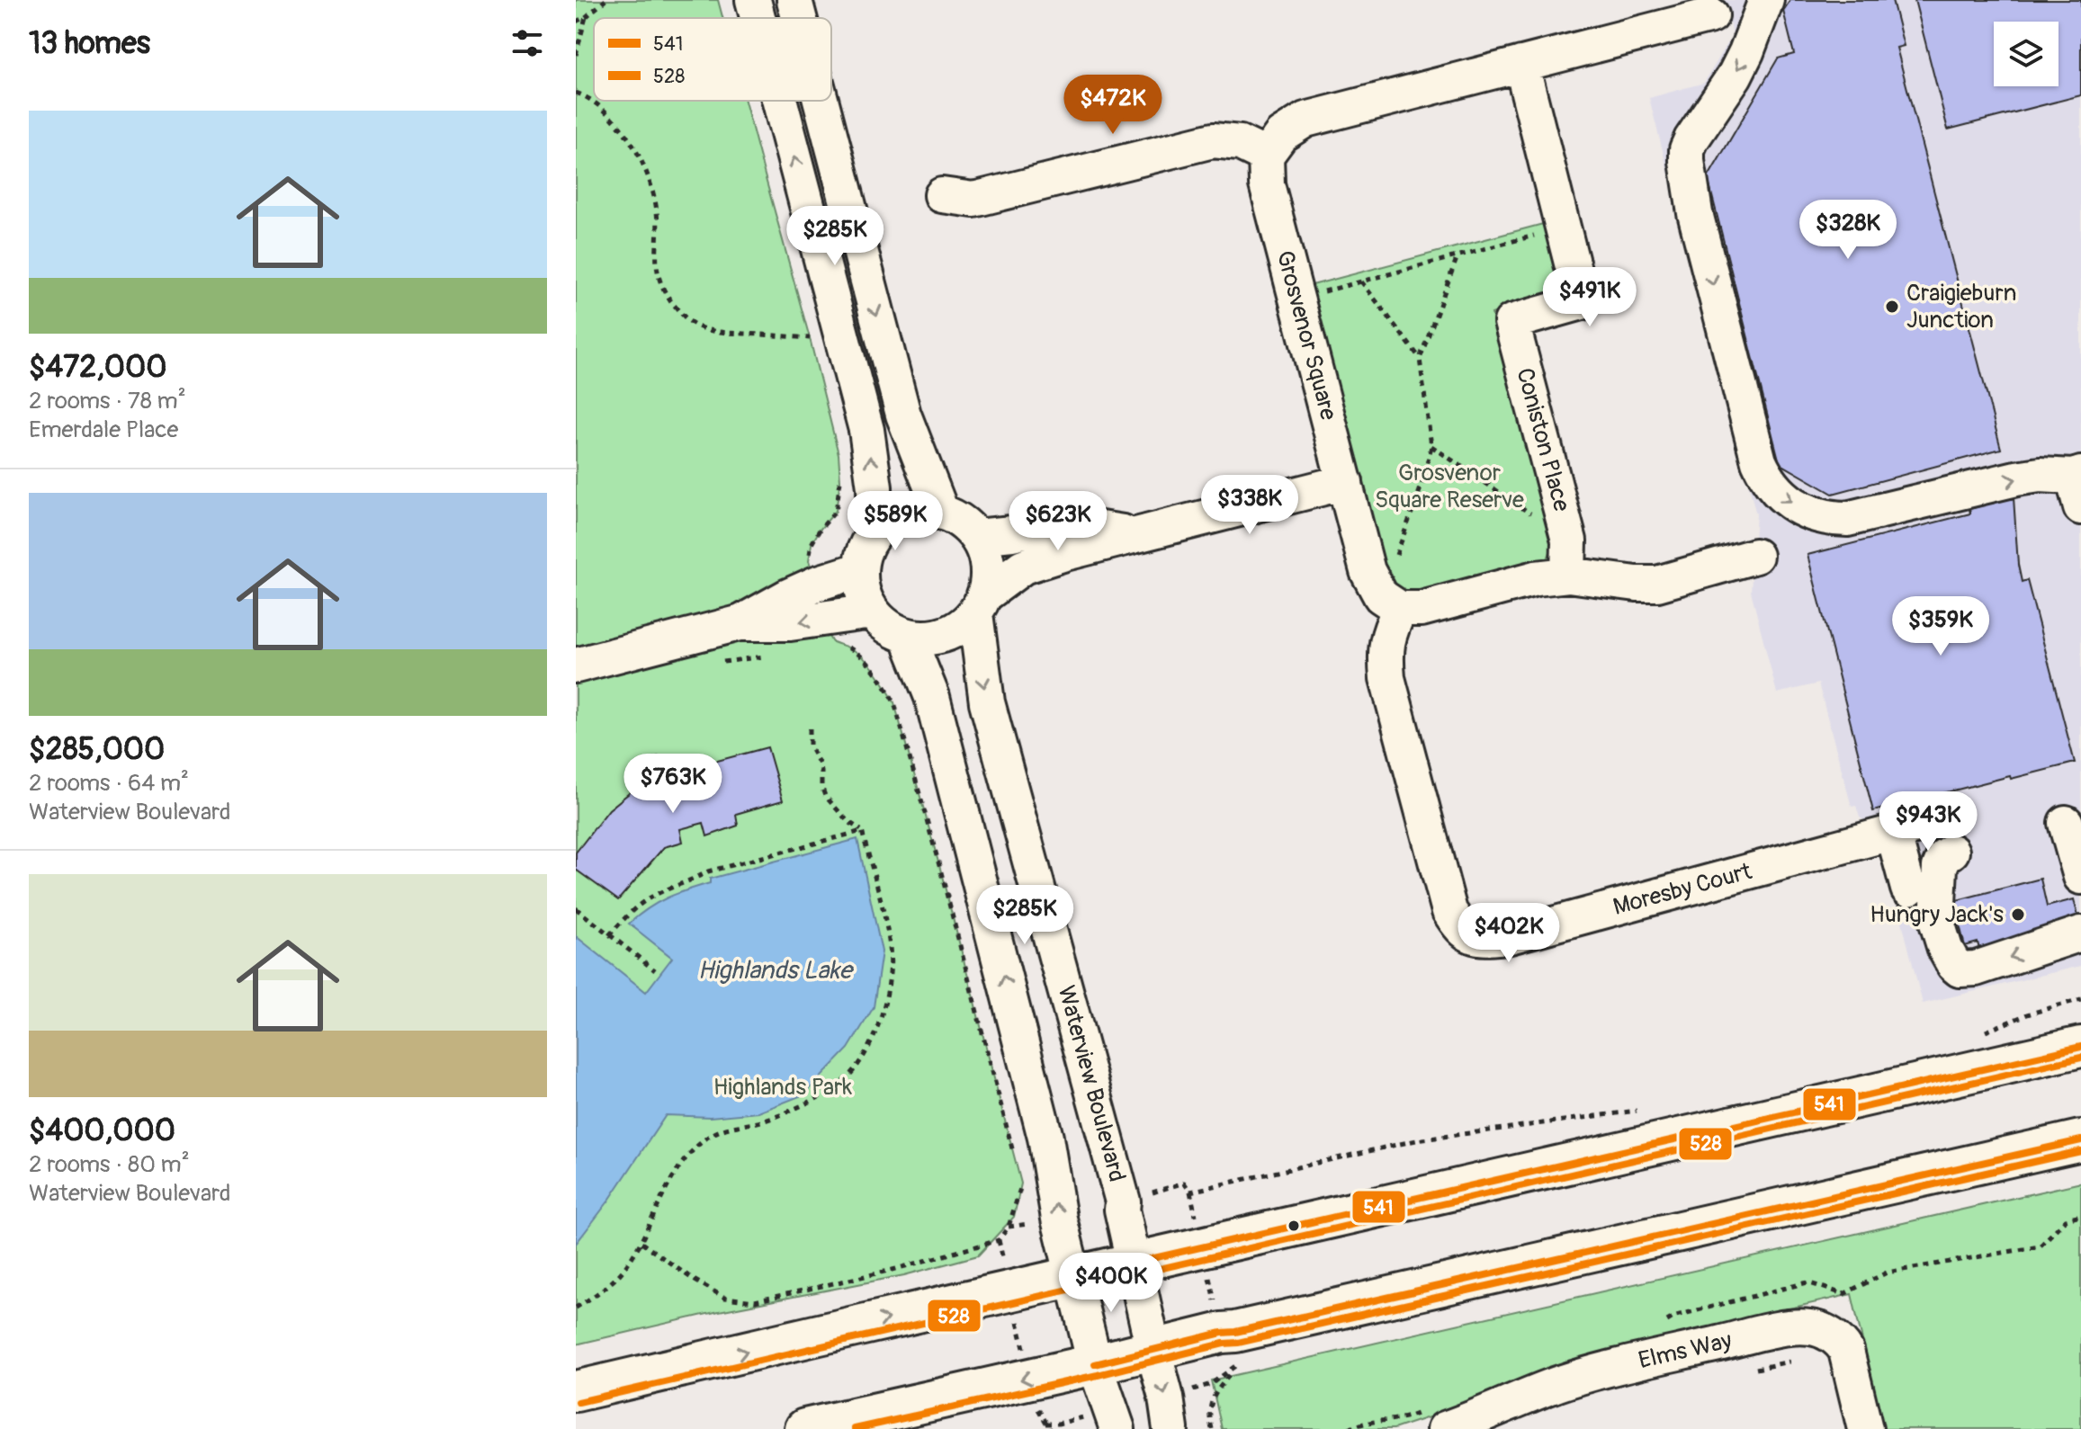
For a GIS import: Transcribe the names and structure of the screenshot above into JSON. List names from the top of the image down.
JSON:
{
  "streets": {
    "street": [
      "Grosvenor Square",
      "Coniston Place",
      "Moresby Court",
      "Waterview Boulevard",
      "Elms Way"
    ]
  },
  "crossings": [
    ["Grosvenor Square", "Moresby Court"]
  ],
  "water": ["Highlands Lake"],
  "parks": ["Grosvenor Square Reserve", "Highlands Park"],
  "places": ["Craigieburn Junction", "Hungry Jack's"],
  "lines": ["transit line 541", "transit line 528"],
  "legend": ["541", "528"],
  "page": {
    "heading": "13 homes",
    "price": [
      "$472K",
      "$328K",
      "$285K",
      "$491K",
      "$338K",
      "$589K",
      "$623K",
      "$359K",
      "$763K",
      "$943K",
      "$285K",
      "$402K",
      "$400K"
    ],
    "list": [
      {
        "name": "$472,000",
        "note": "2 rooms · 78 m² · Emerdale Place"
      },
      {
        "name": "$285,000",
        "note": "2 rooms · 64 m² · Waterview Boulevard"
      },
      {
        "name": "$400,000",
        "note": "2 rooms · 80 m² · Waterview Boulevard"
      }
    ]
  }
}
